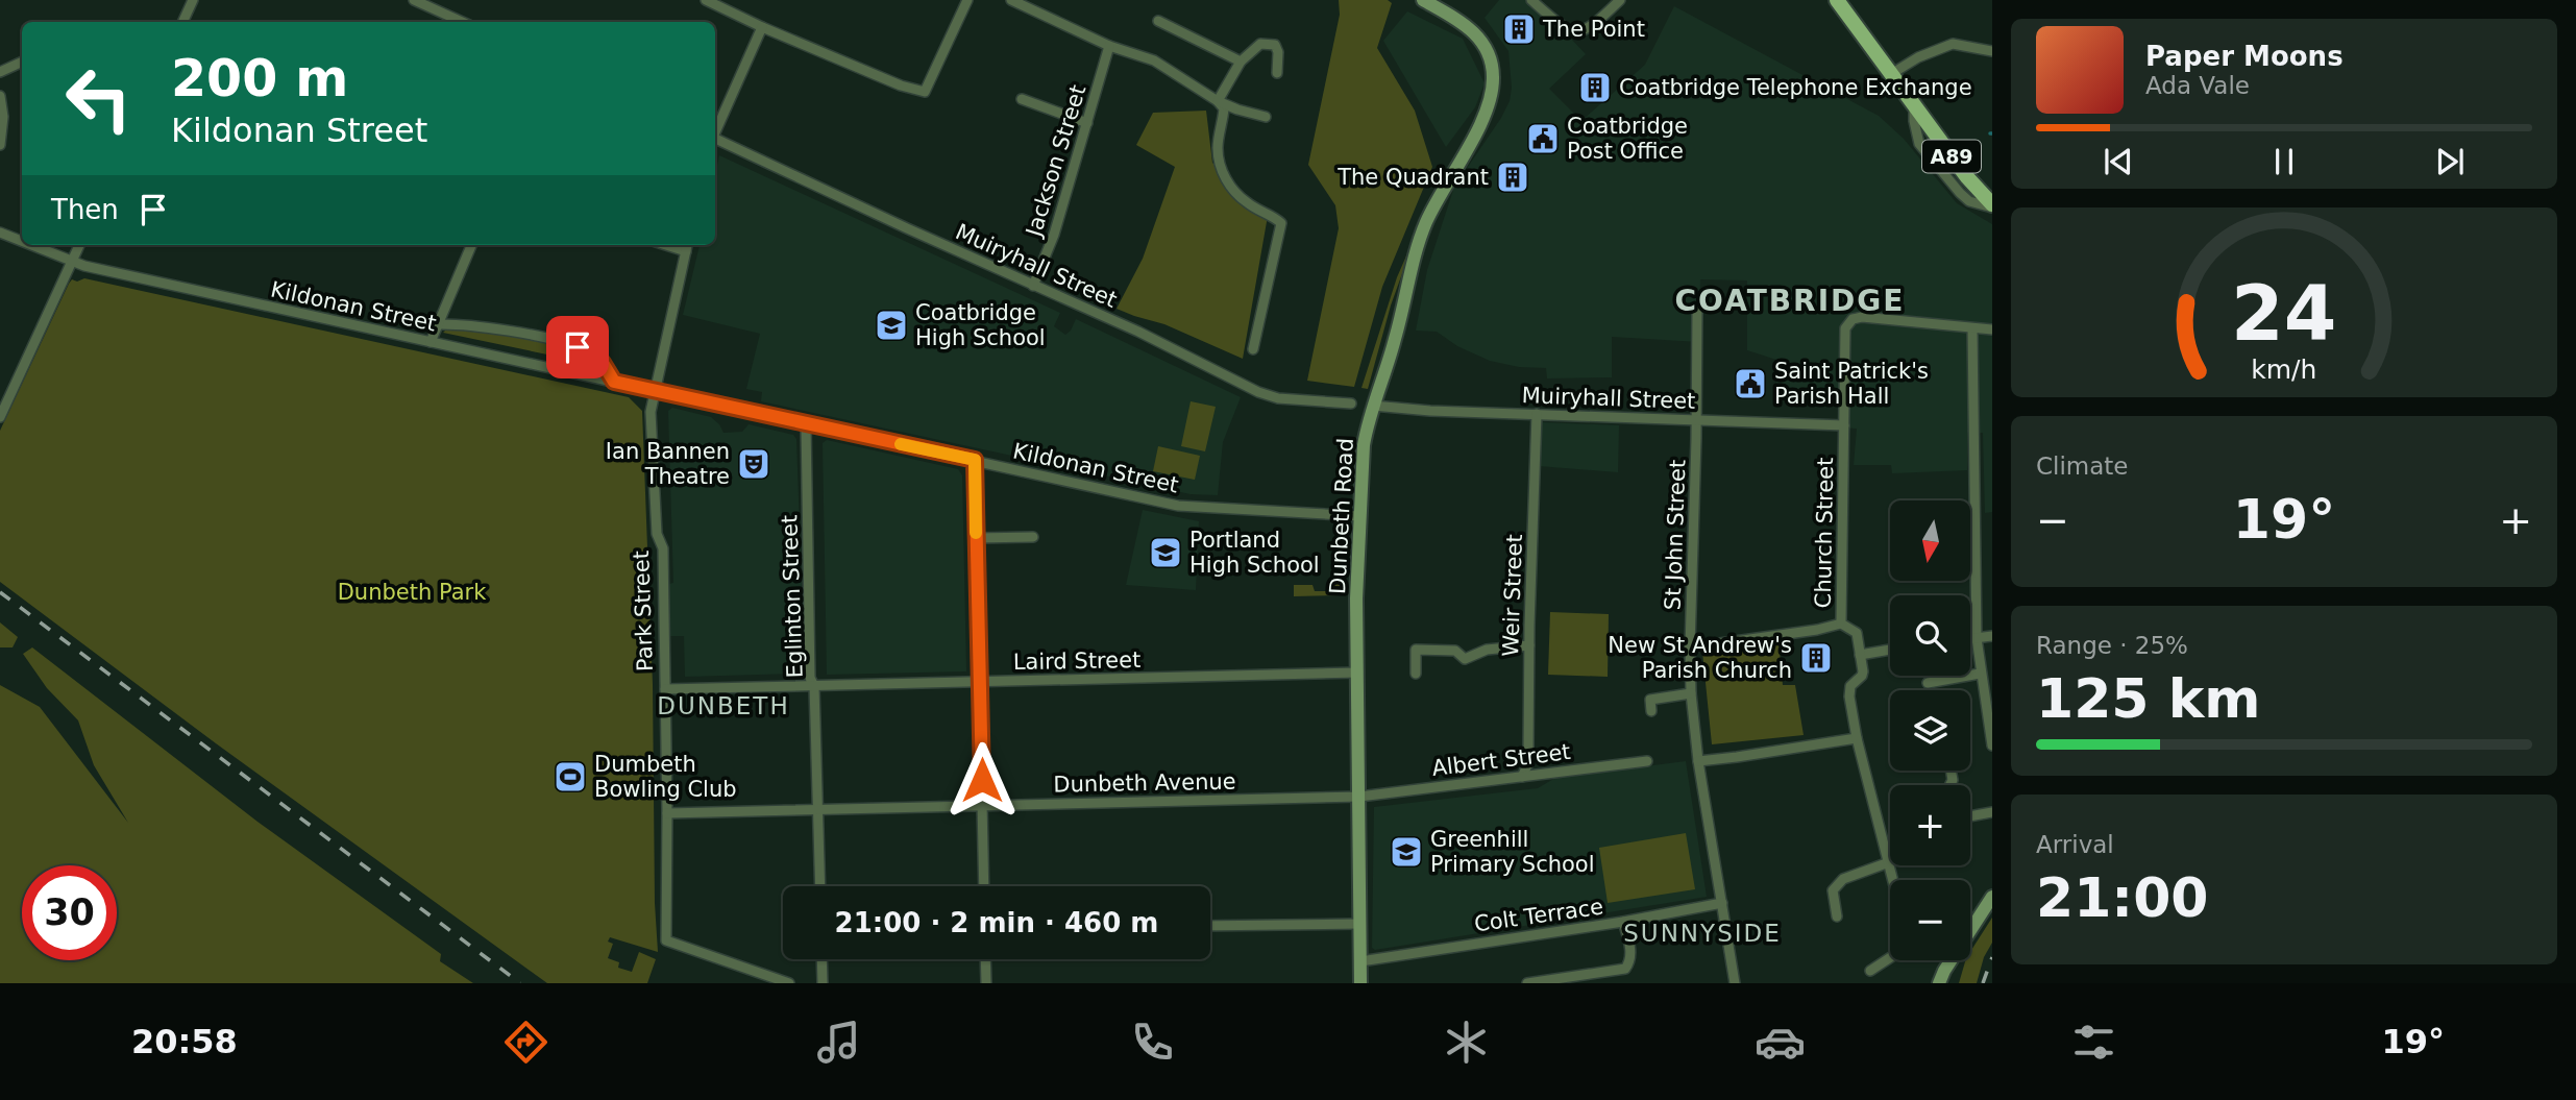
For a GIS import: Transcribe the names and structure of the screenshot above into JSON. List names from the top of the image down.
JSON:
{
  "streets": {
    "main road": ["A89", "Dunbeth Road"],
    "street": [
      "Jackson Street",
      "Muiryhall Street",
      "Kildonan Street",
      "Church Street",
      "St John Street",
      "Weir Street",
      "Eglinton Street",
      "Park Street",
      "Laird Street",
      "Albert Street",
      "Dunbeth Avenue",
      "Colt Terrace"
    ]
  },
  "crossings": [
    ["Jackson Street", "Muiryhall Street"],
    ["Muiryhall Street", "Dunbeth Road"],
    ["Muiryhall Street", "Church Street"],
    ["Muiryhall Street", "St John Street"],
    ["Muiryhall Street", "Weir Street"],
    ["Kildonan Street", "Dunbeth Road"],
    ["Kildonan Street", "Eglinton Street"],
    ["Kildonan Street", "Park Street"],
    ["Dunbeth Road", "Laird Street"],
    ["Dunbeth Road", "Albert Street"],
    ["Dunbeth Road", "Dunbeth Avenue"],
    ["Dunbeth Road", "Colt Terrace"],
    ["St John Street", "Colt Terrace"],
    ["Weir Street", "Albert Street"],
    ["Eglinton Street", "Laird Street"],
    ["Eglinton Street", "Dunbeth Avenue"],
    ["Park Street", "Laird Street"],
    ["Park Street", "Dunbeth Avenue"],
    ["Albert Street", "Dunbeth Avenue"]
  ],
  "districts": ["COATBRIDGE", "DUNBETH", "SUNNYSIDE"],
  "parks": ["Dunbeth Park"],
  "places": {
    "building": [
      "The Point",
      "Coatbridge Telephone Exchange",
      "The Quadrant",
      "New St Andrew's Parish Church"
    ],
    "public building": ["Coatbridge Post Office", "Saint Patrick's Parish Hall"],
    "school or university": ["Coatbridge High School", "Portland High School", "Greenhill Primary School"],
    "theatre": ["Ian Bannen Theatre"],
    "sports": ["Dumbeth Bowling Club"]
  },
  "north": "bottom",
  "page": {
    "turn": ["200 m", "Kildonan Street"],
    "song": ["Paper Moons", "Ada Vale"],
    "then": "Then",
    "tile": [
      "Climate",
      ["Range · 25%", "125 km"],
      ["Arrival", "21:00"]
    ],
    "heat": ["−", "19°", "+"],
    "map_buttons": ["+", "−"],
    "limit": "30",
    "trip": "21:00 · 2 min · 460 m",
    "tabs": ["20:58", "19°"],
    "gauge": ["24", "km/h"]
  }
}
